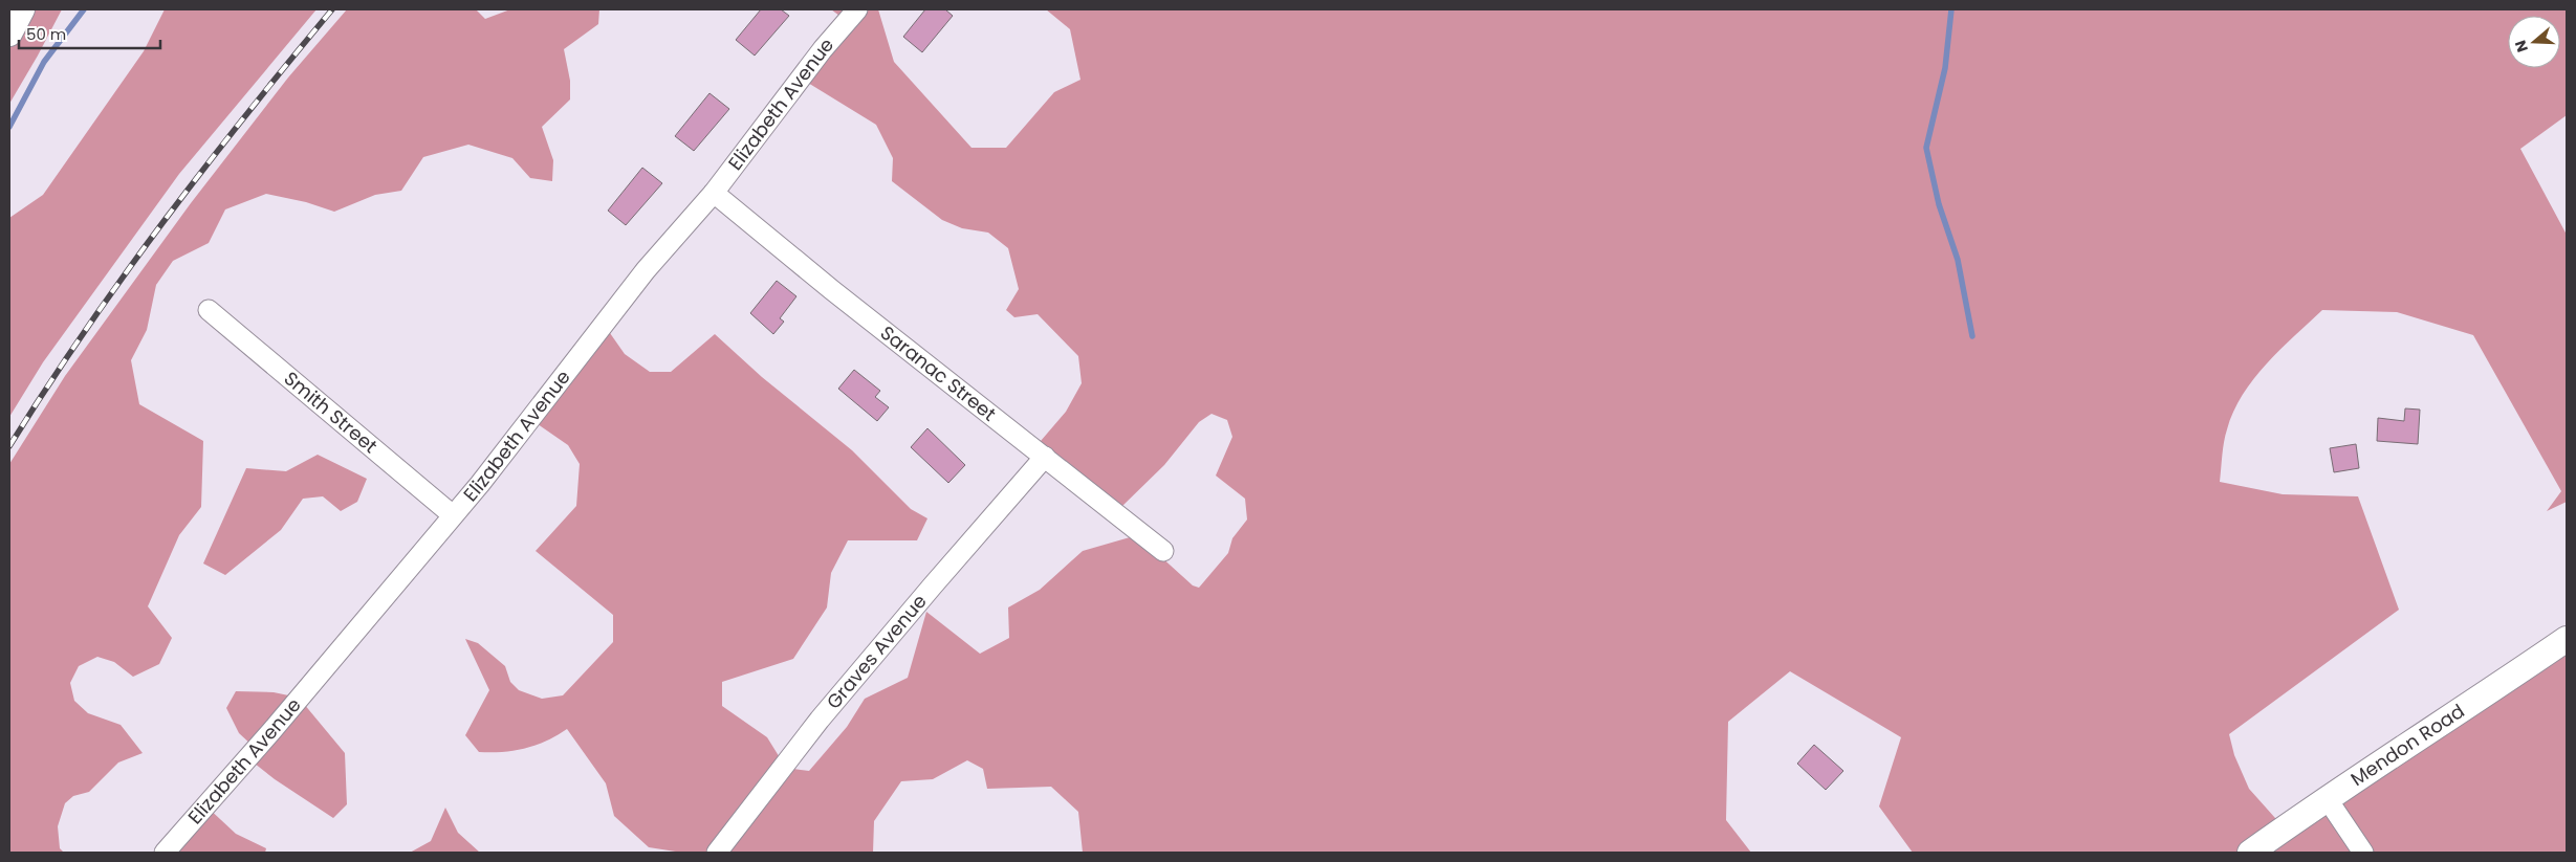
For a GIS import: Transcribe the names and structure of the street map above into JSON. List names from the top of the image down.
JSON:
{
  "streets": {
    "street": [
      "Elizabeth Avenue",
      "Saranac Street",
      "Smith Street",
      "Graves Avenue",
      "Mendon Road"
    ]
  },
  "crossings": [
    ["Elizabeth Avenue", "Saranac Street"],
    ["Elizabeth Avenue", "Smith Street"],
    ["Saranac Street", "Graves Avenue"]
  ],
  "scale_bar": "50 m",
  "north": "left"
}
